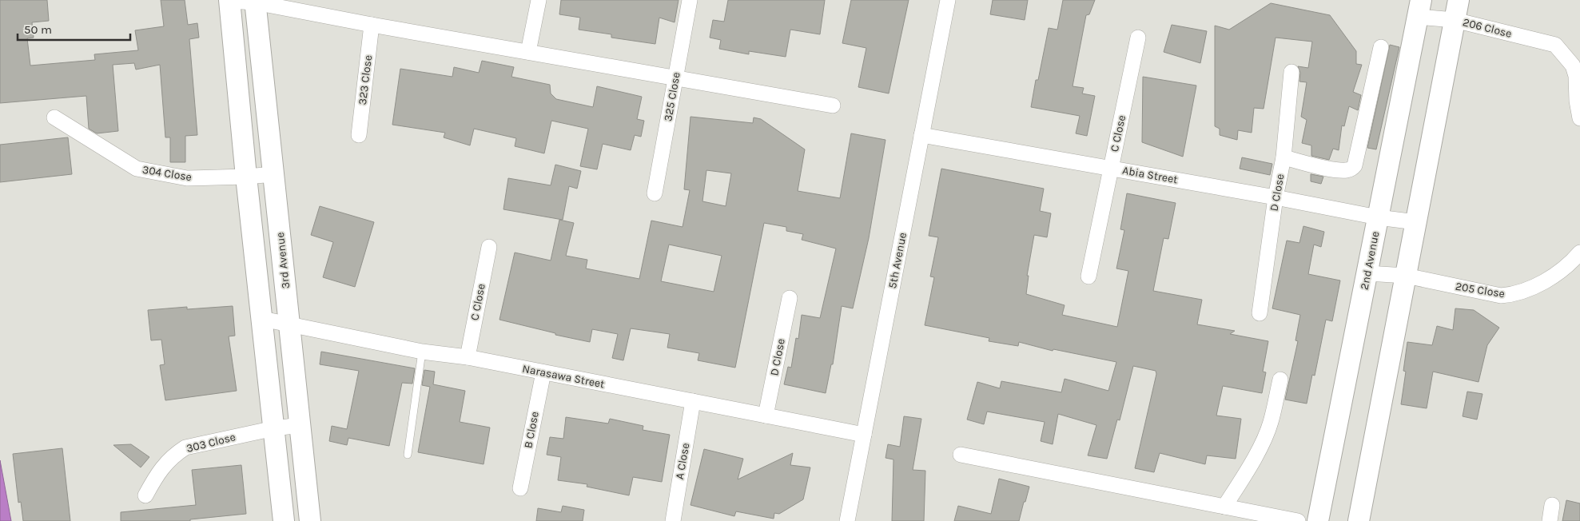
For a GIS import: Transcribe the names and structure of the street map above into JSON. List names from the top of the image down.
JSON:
{
  "streets": {
    "street": [
      "206 Close",
      "323 Close",
      "325 Close",
      "C Close",
      "304 Close",
      "Abia Street",
      "D Close",
      "3rd Avenue",
      "5th Avenue",
      "2nd Avenue",
      "205 Close",
      "Narasawa Street",
      "B Close",
      "303 Close",
      "A Close"
    ]
  },
  "crossings": [
    ["206 Close", "2nd Avenue"],
    ["C Close", "Abia Street"],
    ["C Close", "Narasawa Street"],
    ["304 Close", "3rd Avenue"],
    ["Abia Street", "D Close"],
    ["Abia Street", "5th Avenue"],
    ["Abia Street", "2nd Avenue"],
    ["D Close", "Narasawa Street"],
    ["3rd Avenue", "Narasawa Street"],
    ["3rd Avenue", "303 Close"],
    ["5th Avenue", "Narasawa Street"],
    ["2nd Avenue", "205 Close"],
    ["Narasawa Street", "B Close"],
    ["Narasawa Street", "A Close"]
  ],
  "scale_bar": "50 m"
}
